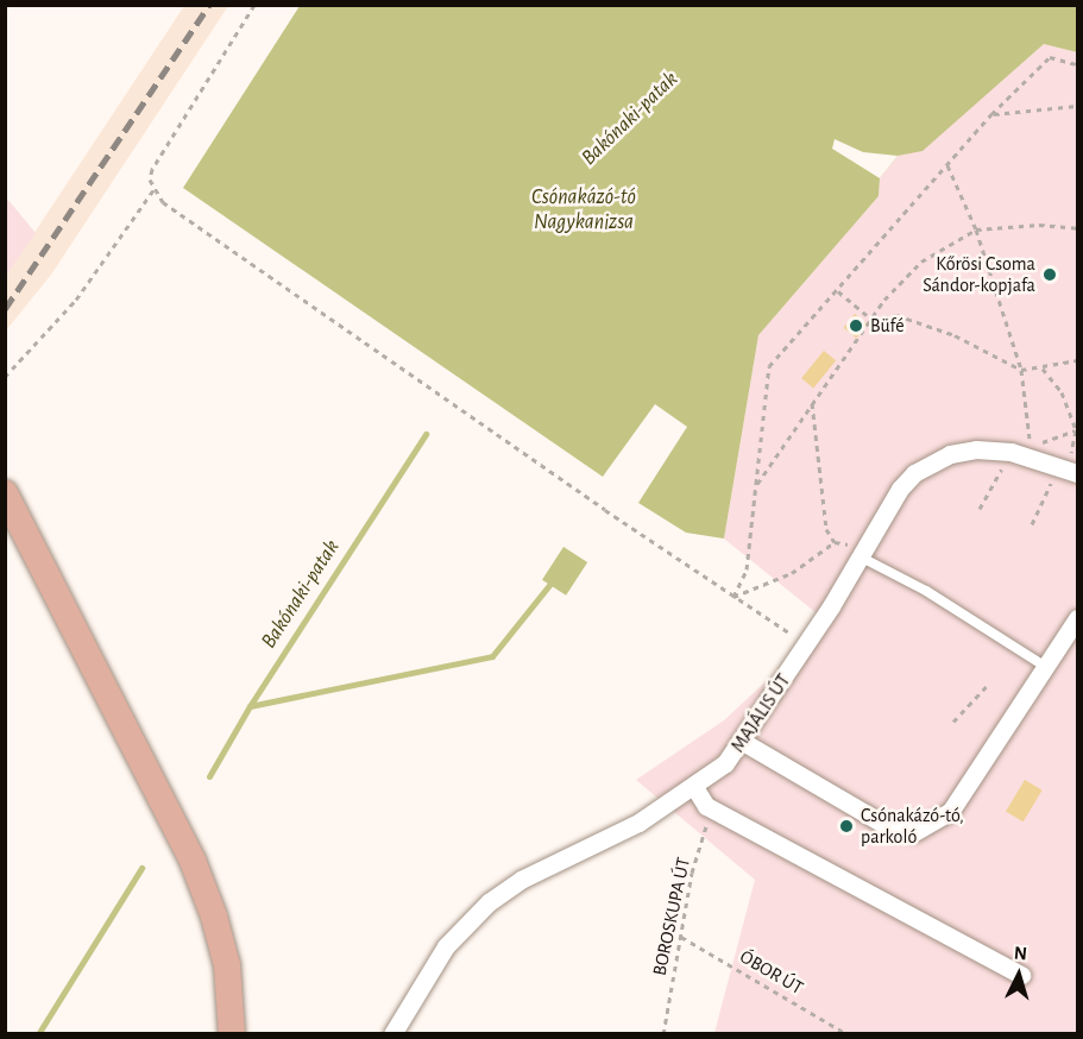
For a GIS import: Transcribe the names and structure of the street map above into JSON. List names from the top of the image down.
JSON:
{
  "streets": {
    "street": ["MAJÁLIS ÚT"],
    "path": ["BOROSKUPA ÚT", "ÓBOR ÚT"]
  },
  "crossings": [
    ["BOROSKUPA ÚT", "ÓBOR ÚT"]
  ],
  "water": ["Bakónaki-patak", "Csónakázó-tó Nagykanizsa"],
  "places": ["Kőrösi Csoma Sándor-kopjafa", "Büfé", "Csónakázó-tó, parkoló"],
  "north": "top"
}
